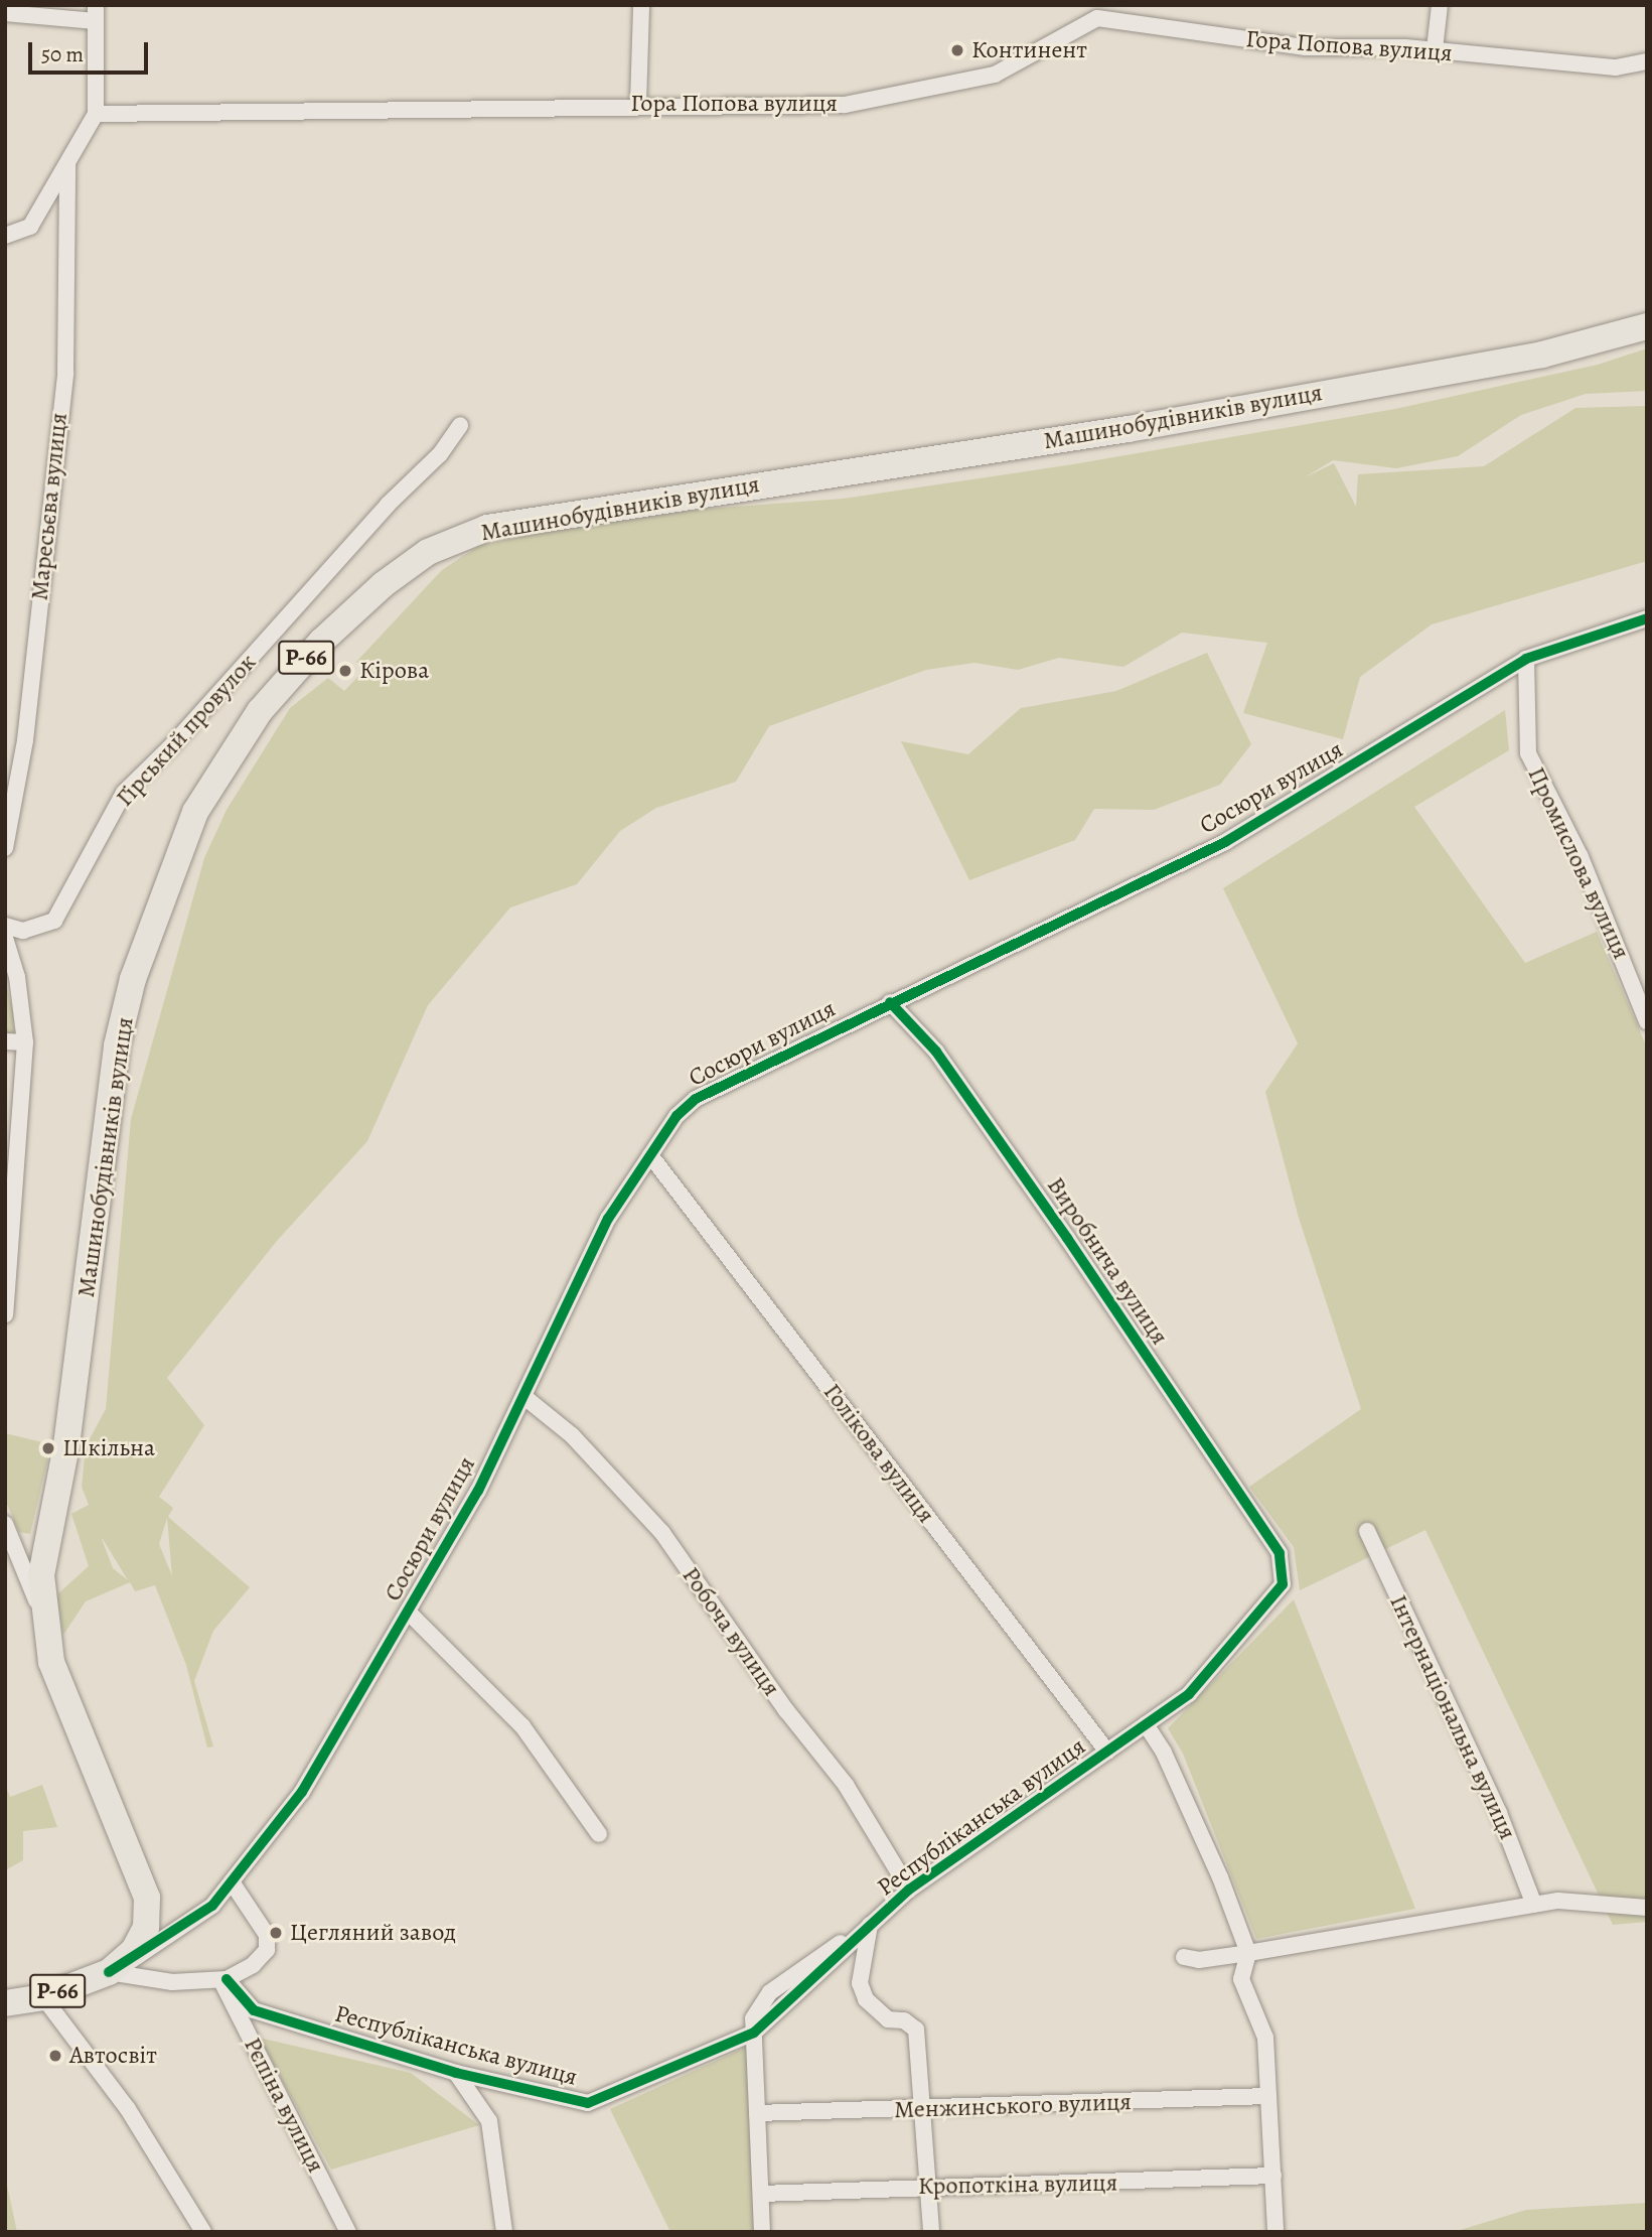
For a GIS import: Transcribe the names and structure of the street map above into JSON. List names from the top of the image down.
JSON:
{
  "streets": {
    "main road": ["Машинобудівників вулиця", "Р-66", "Сосюри вулиця"],
    "street": [
      "Гора Попова вулиця",
      "Маресьєва вулиця",
      "Гірський провулок",
      "Промислова вулиця",
      "Виробнича вулиця",
      "Голікова вулиця",
      "Робоча вулиця",
      "Інтернаціональна вулиця",
      "Республіканська вулиця",
      "Рєпіна вулиця",
      "Менжинського вулиця",
      "Кропоткіна вулиця"
    ]
  },
  "crossings": [
    ["Машинобудівників вулиця", "Сосюри вулиця"],
    ["Сосюри вулиця", "Промислова вулиця"],
    ["Сосюри вулиця", "Виробнича вулиця"],
    ["Сосюри вулиця", "Голікова вулиця"],
    ["Сосюри вулиця", "Робоча вулиця"],
    ["Виробнича вулиця", "Республіканська вулиця"],
    ["Голікова вулиця", "Республіканська вулиця"],
    ["Робоча вулиця", "Республіканська вулиця"],
    ["Республіканська вулиця", "Рєпіна вулиця"]
  ],
  "places": [
    "Континент",
    "Кірова",
    "Шкільна",
    "Цегляний завод",
    "Автосвіт"
  ],
  "scale_bar": "50 m"
}
